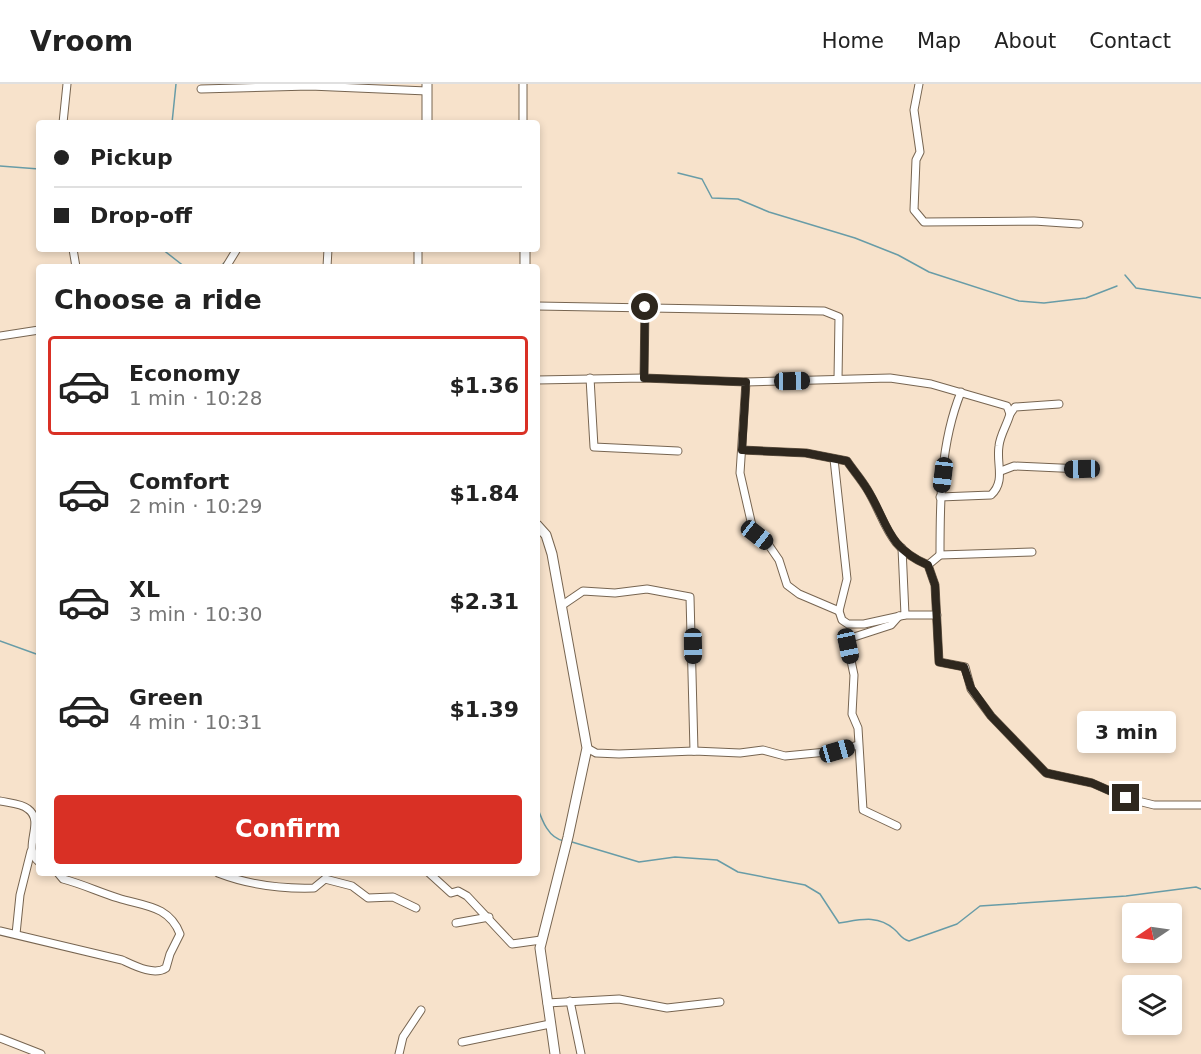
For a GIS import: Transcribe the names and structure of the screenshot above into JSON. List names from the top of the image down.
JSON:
{
  "north": "left",
  "page": {
    "header": "Vroom",
    "nav": [
      "Home",
      "Map",
      "About",
      "Contact"
    ],
    "banner": ["Pickup", "Drop-off"],
    "heading": "Choose a ride",
    "list": [
      {
        "name": "Economy",
        "note": "1 min · 10:28",
        "value": "$1.36"
      },
      {
        "name": "Comfort",
        "note": "2 min · 10:29",
        "value": "$1.84"
      },
      {
        "name": "XL",
        "note": "3 min · 10:30",
        "value": "$2.31"
      },
      {
        "name": "Green",
        "note": "4 min · 10:31",
        "value": "$1.39"
      }
    ],
    "bubble": "3 min",
    "buttons": "Confirm"
  }
}
